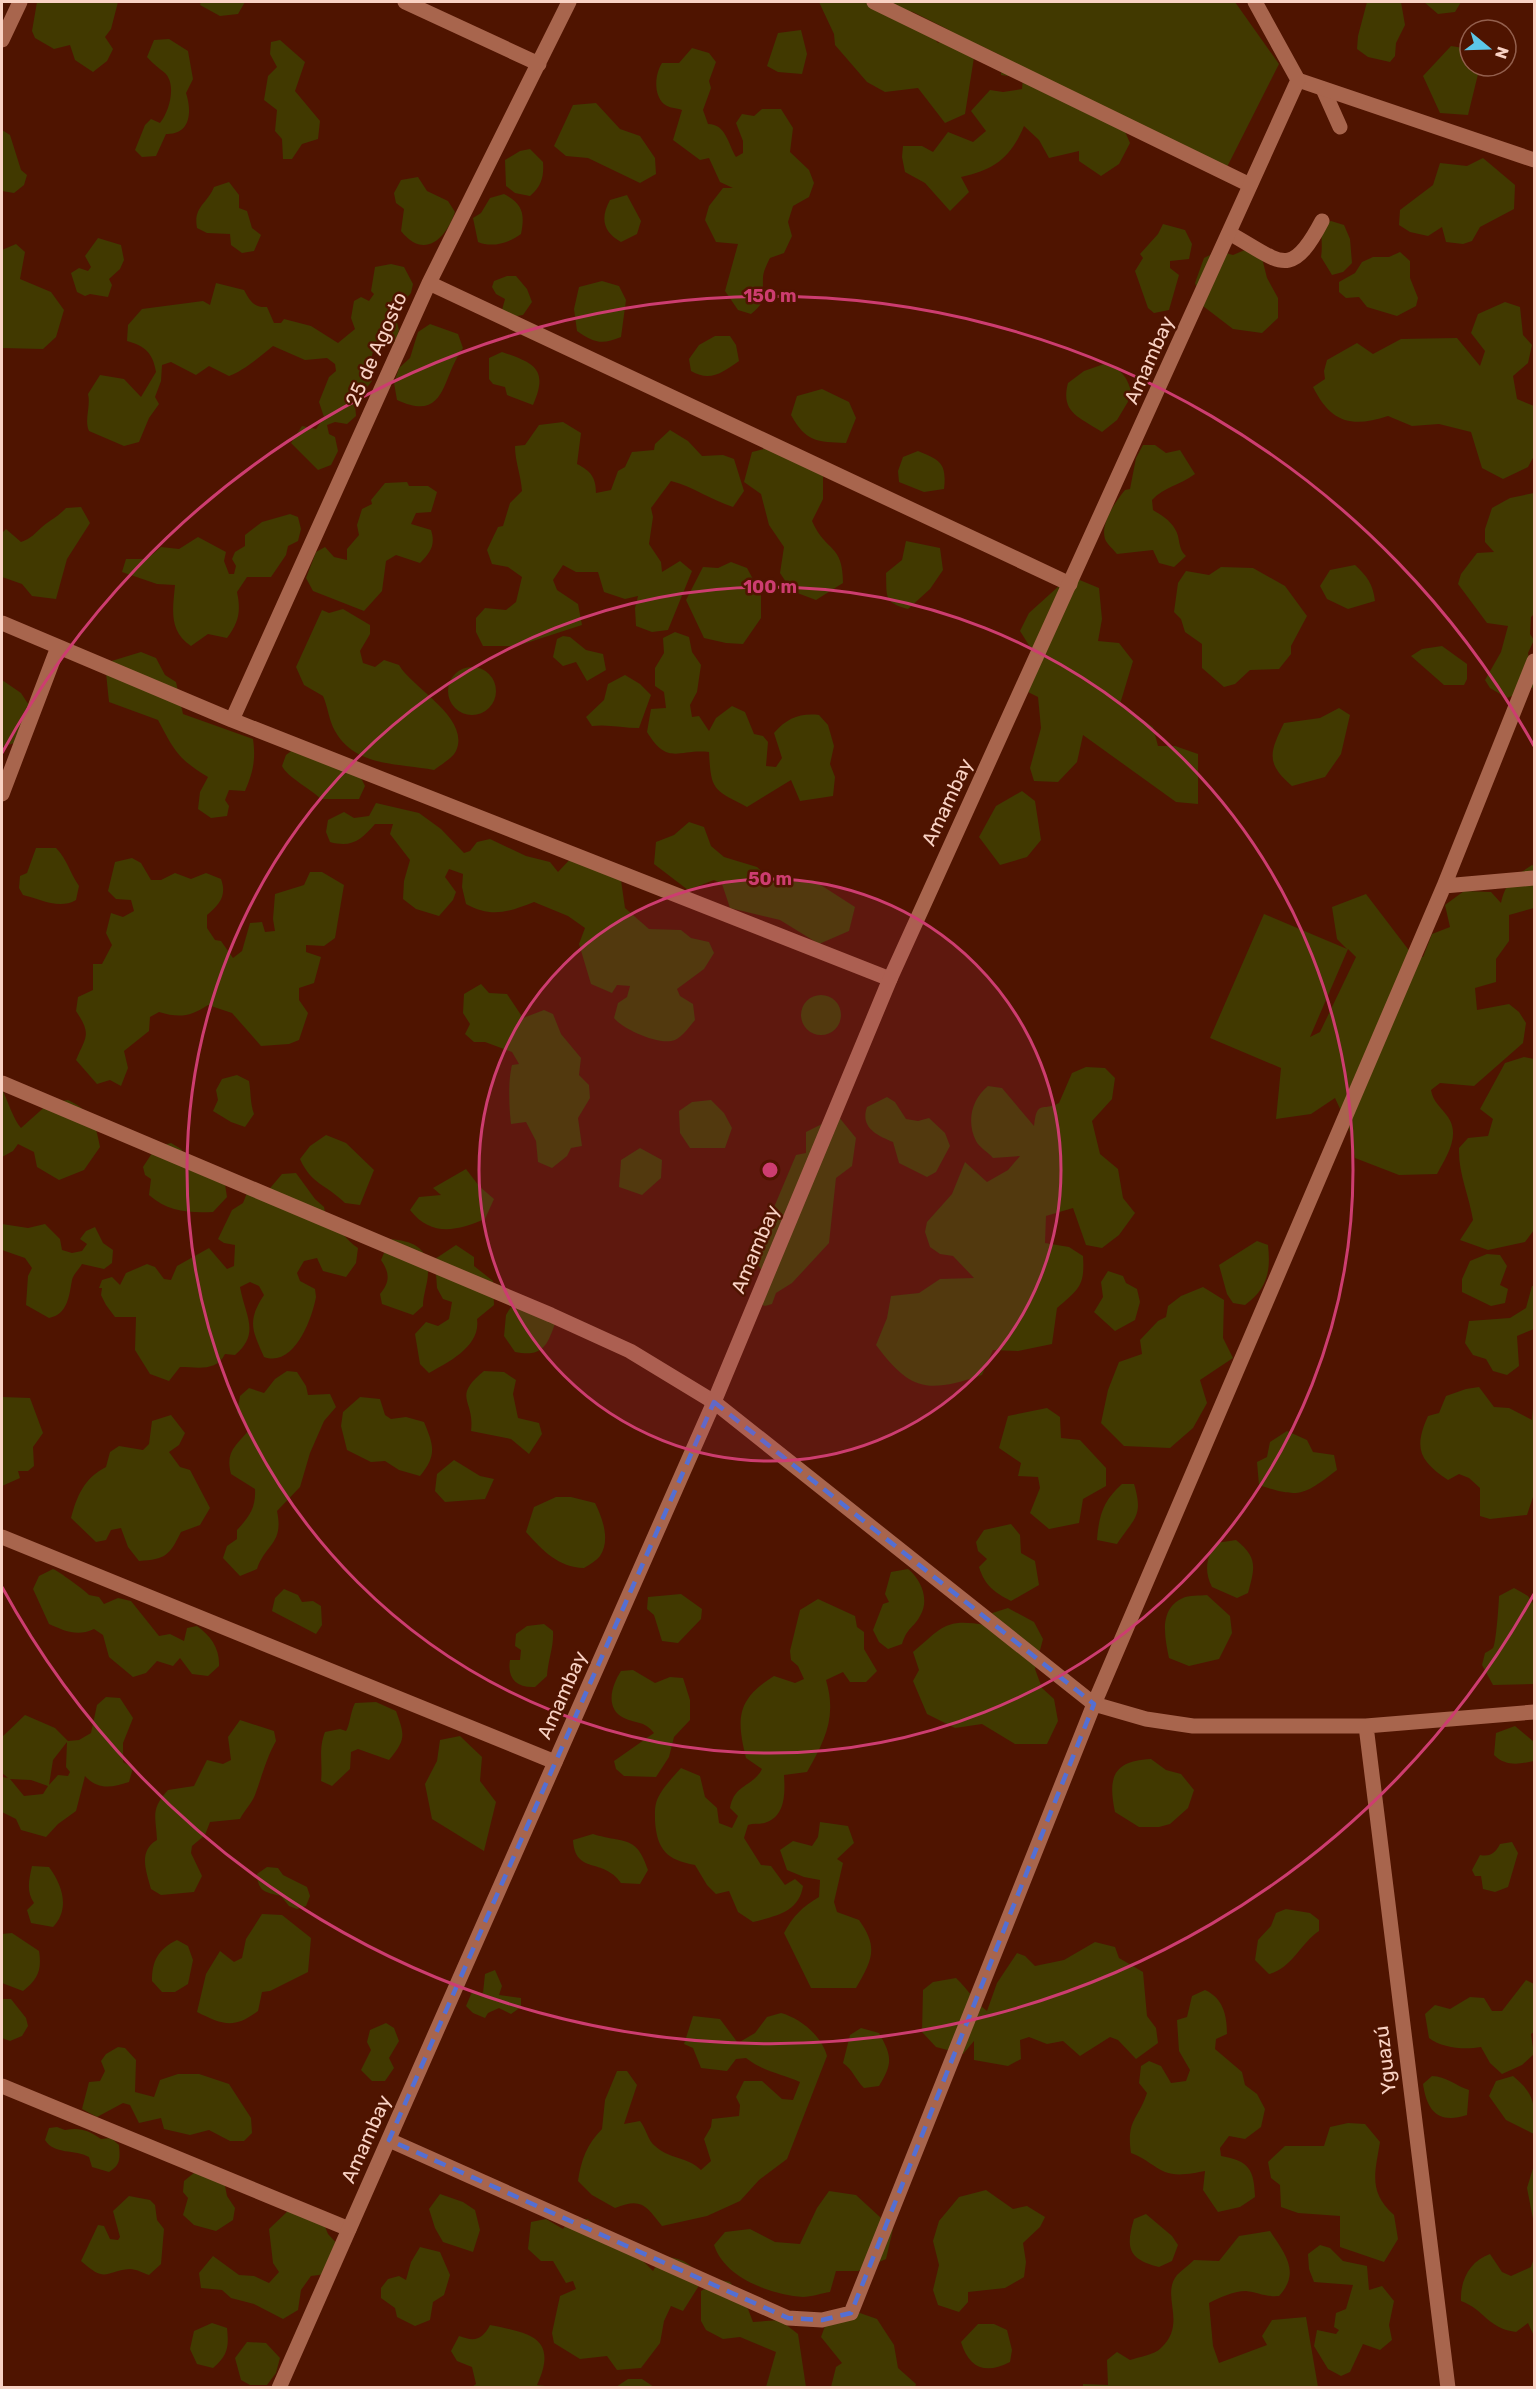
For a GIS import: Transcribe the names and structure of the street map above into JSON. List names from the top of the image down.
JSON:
{
  "streets": {
    "street": ["25 de Agosto", "Amambay", "Yguazú"]
  },
  "north": "right",
  "rings": ["150 m", "100 m", "50 m"]
}
